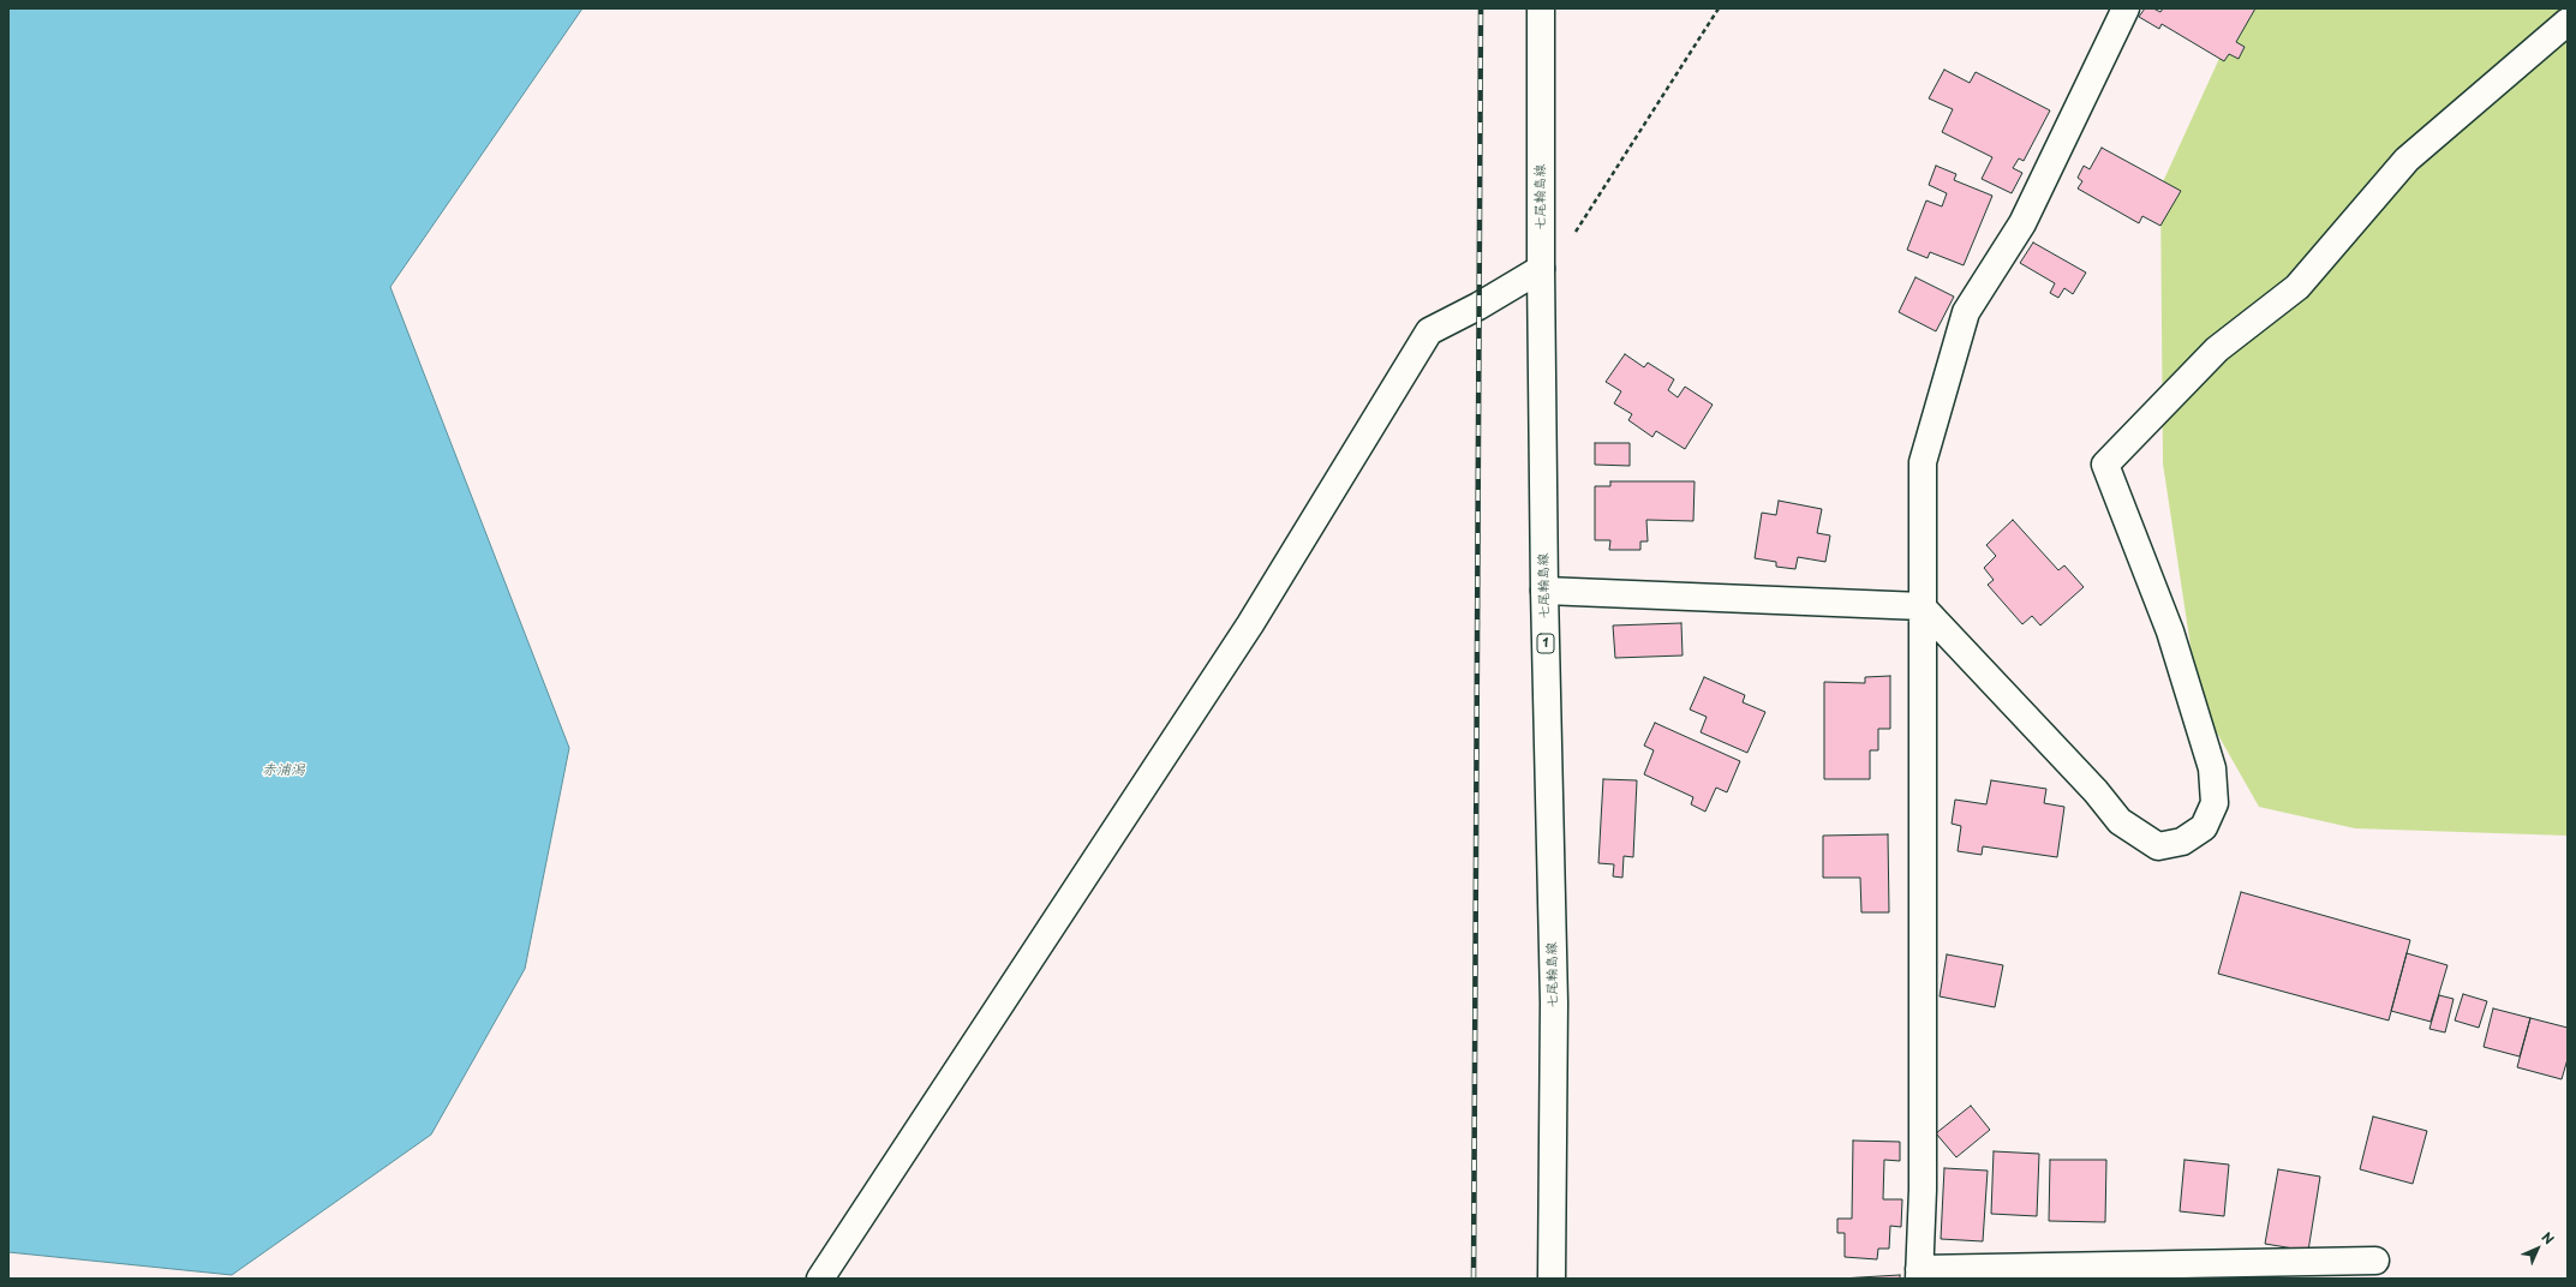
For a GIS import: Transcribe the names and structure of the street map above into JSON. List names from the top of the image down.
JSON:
{
  "streets": {
    "street": ["七尾輪島線", "1"]
  },
  "water": ["赤浦潟"],
  "north": "top right"
}
